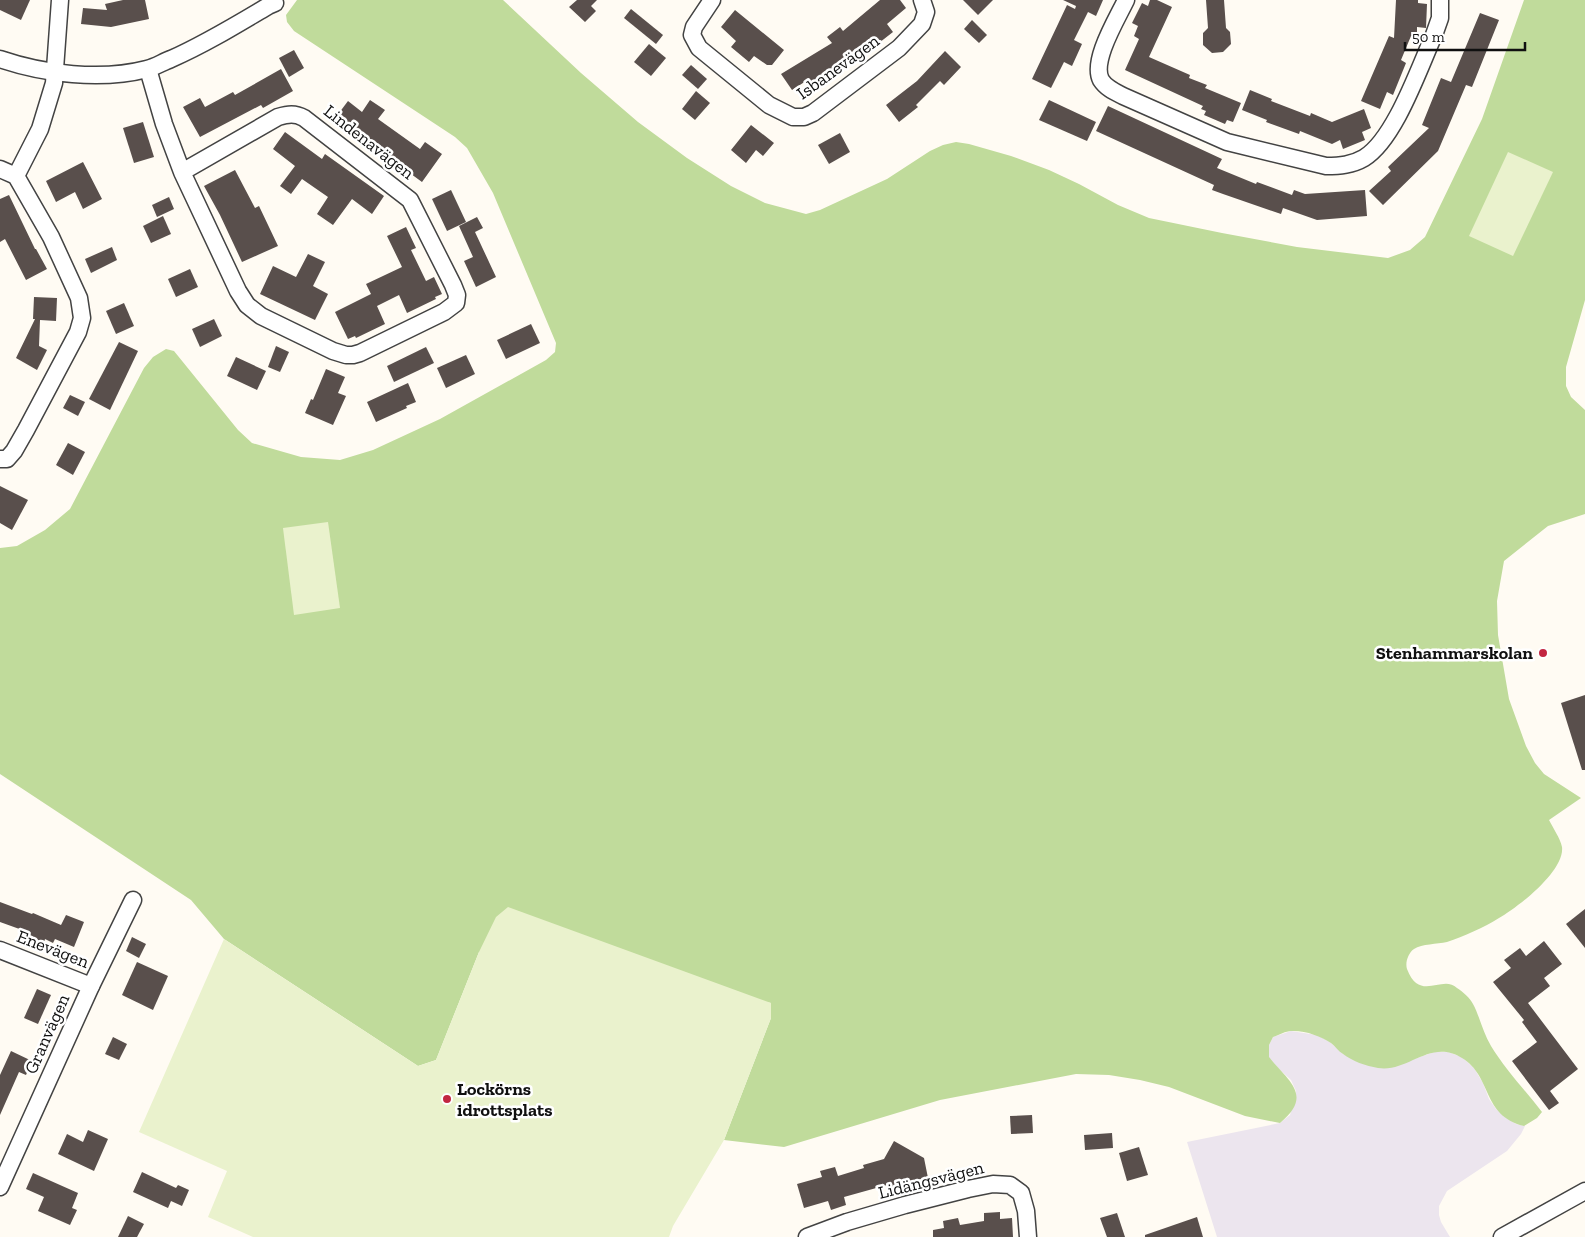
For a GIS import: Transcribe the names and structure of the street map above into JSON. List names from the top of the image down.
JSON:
{
  "streets": {
    "street": [
      "Isbanevägen",
      "Lindenavägen",
      "Enevägen",
      "Granvägen",
      "Lidängsvägen"
    ]
  },
  "crossings": [
    ["Enevägen", "Granvägen"]
  ],
  "places": ["Stenhammarskolan", "Lockörns idrottsplats"],
  "scale_bar": "50 m"
}
